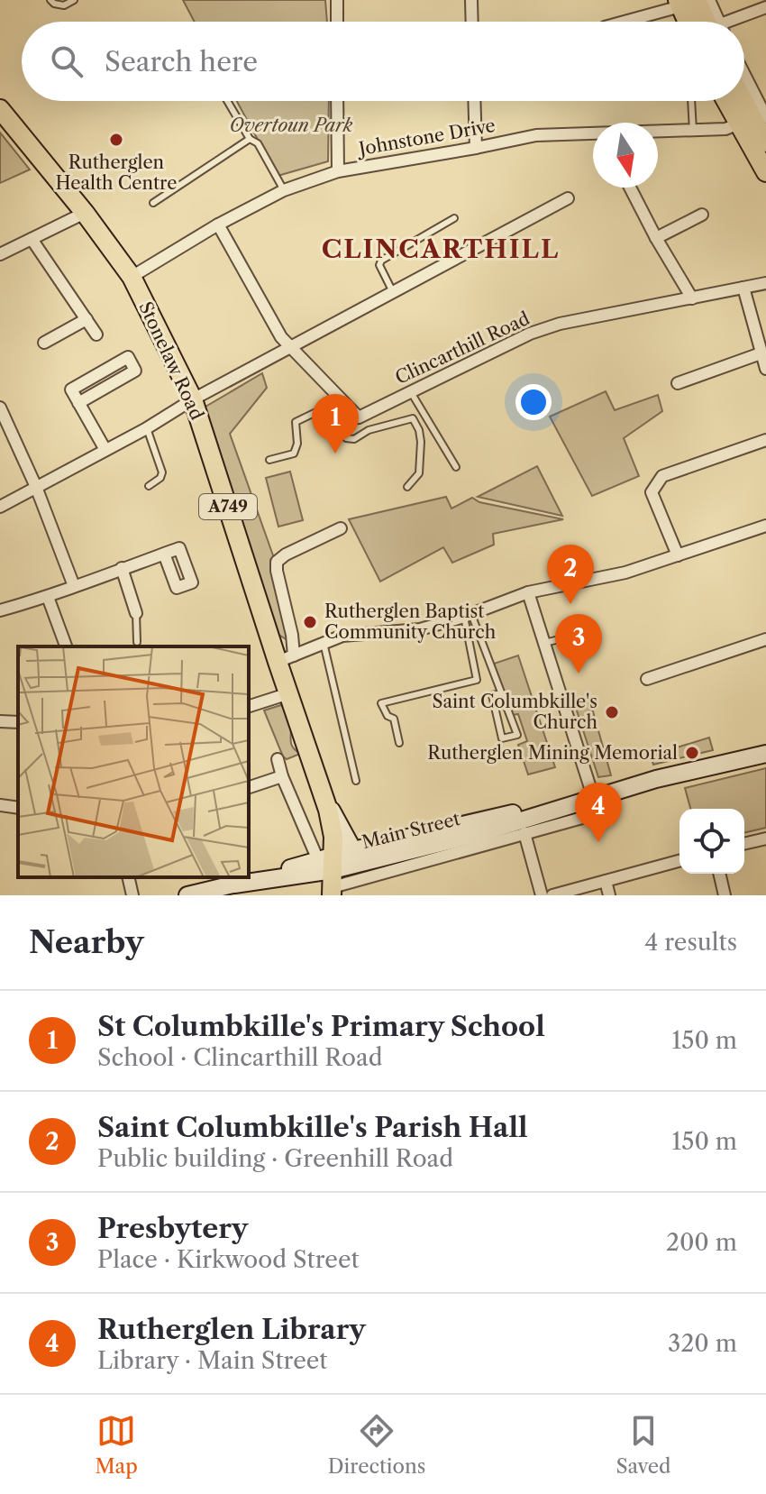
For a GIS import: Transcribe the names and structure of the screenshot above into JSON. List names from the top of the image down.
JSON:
{
  "streets": {
    "main road": ["Stonelaw Road", "A749", "Main Street"],
    "street": ["Johnstone Drive", "Clincarthill Road"]
  },
  "crossings": [
    ["Johnstone Drive", "Clincarthill Road"],
    ["Johnstone Drive", "Stonelaw Road"],
    ["Stonelaw Road", "A749"],
    ["Stonelaw Road", "Main Street"],
    ["A749", "Main Street"]
  ],
  "districts": ["CLINCARTHILL"],
  "parks": ["Overtoun Park"],
  "places": [
    "Rutherglen Health Centre",
    "Rutherglen Baptist Community Church",
    "Saint Columbkille's Church",
    "Rutherglen Mining Memorial"
  ],
  "north": "bottom",
  "page": {
    "search": "Search here",
    "pins": [
      "1",
      "2",
      "3",
      "4"
    ],
    "heading": ["Nearby", "4 results"],
    "list": [
      {
        "mark": "1",
        "name": "St Columbkille's Primary School",
        "note": "School · Clincarthill Road",
        "value": "150 m"
      },
      {
        "mark": "2",
        "name": "Saint Columbkille's Parish Hall",
        "note": "Public building · Greenhill Road",
        "value": "150 m"
      },
      {
        "mark": "3",
        "name": "Presbytery",
        "note": "Place · Kirkwood Street",
        "value": "200 m"
      },
      {
        "mark": "4",
        "name": "Rutherglen Library",
        "note": "Library · Main Street",
        "value": "320 m"
      }
    ],
    "nav": ["Map", "Directions", "Saved"]
  }
}
